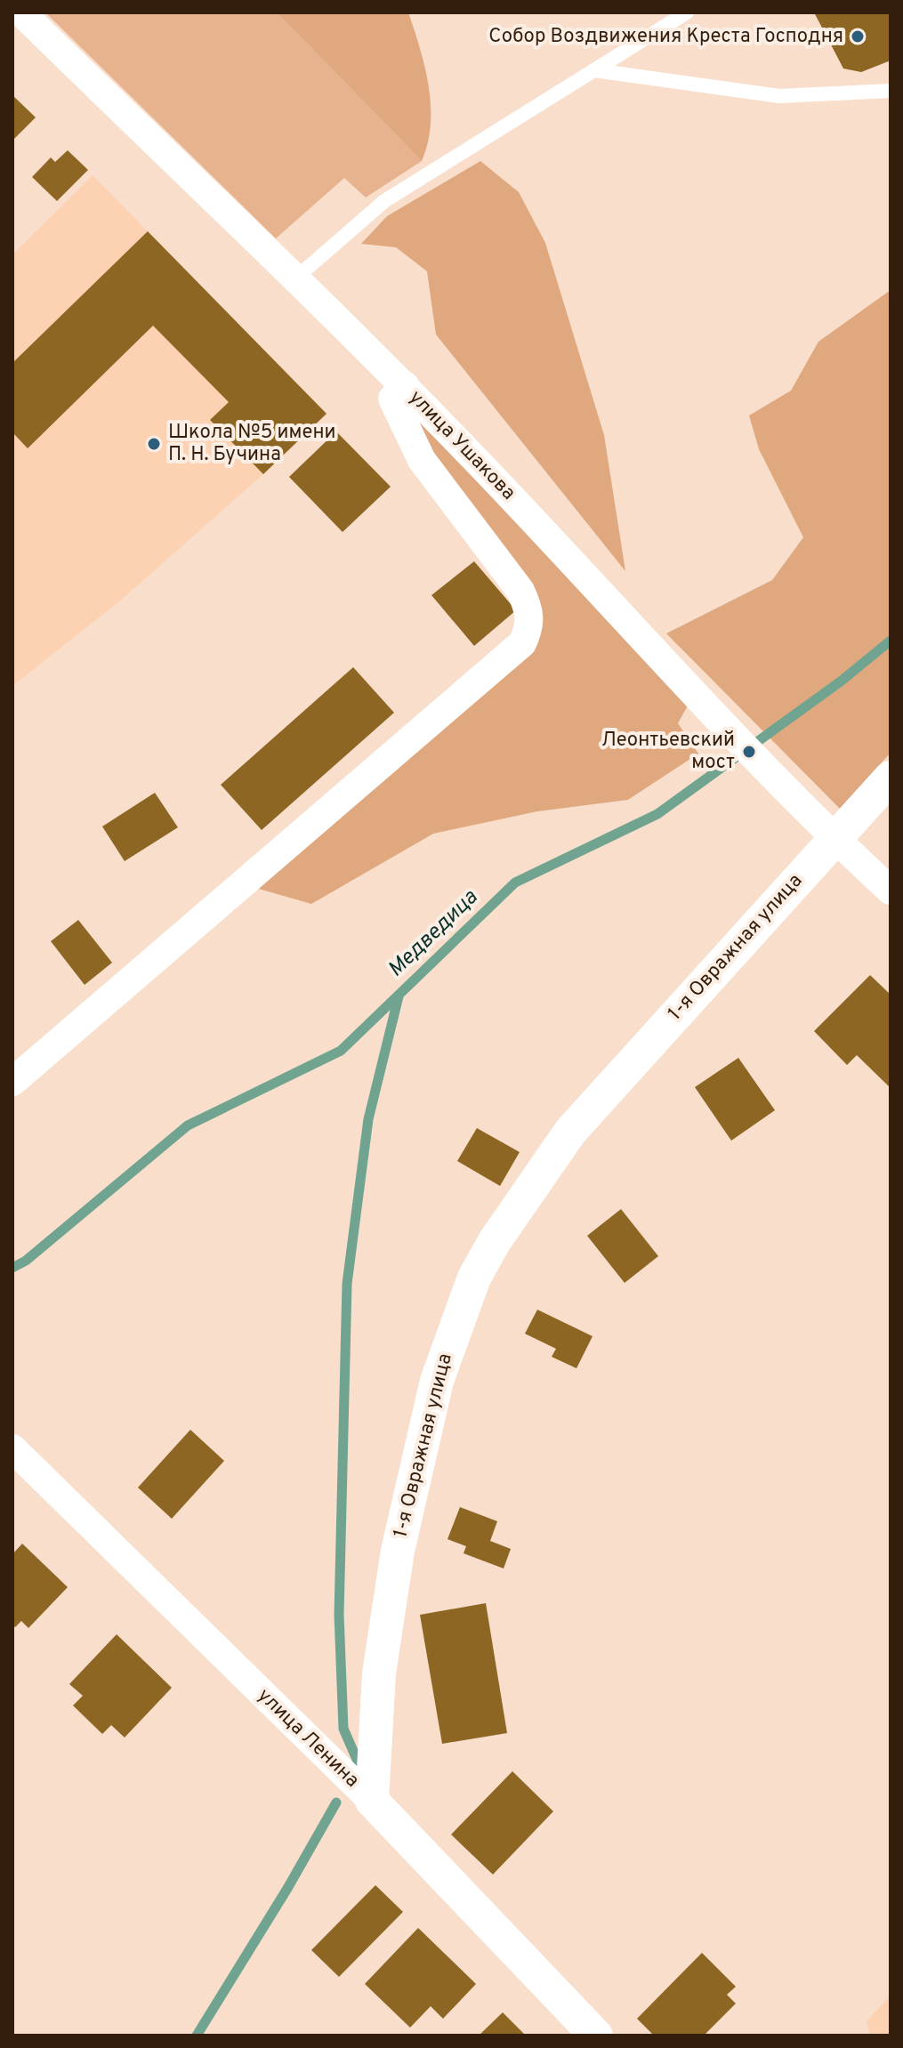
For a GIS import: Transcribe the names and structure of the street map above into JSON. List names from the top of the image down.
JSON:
{
  "streets": {
    "street": ["улица Ушакова", "1-я Овражная улица", "улица Ленина"]
  },
  "crossings": [
    ["улица Ушакова", "1-я Овражная улица"],
    ["1-я Овражная улица", "улица Ленина"]
  ],
  "water": ["Медведица"],
  "places": ["Собор Воздвижения Креста Господня", "Школа №5 имени П. Н. Бучина", "Леонтьевский мост"]
}
